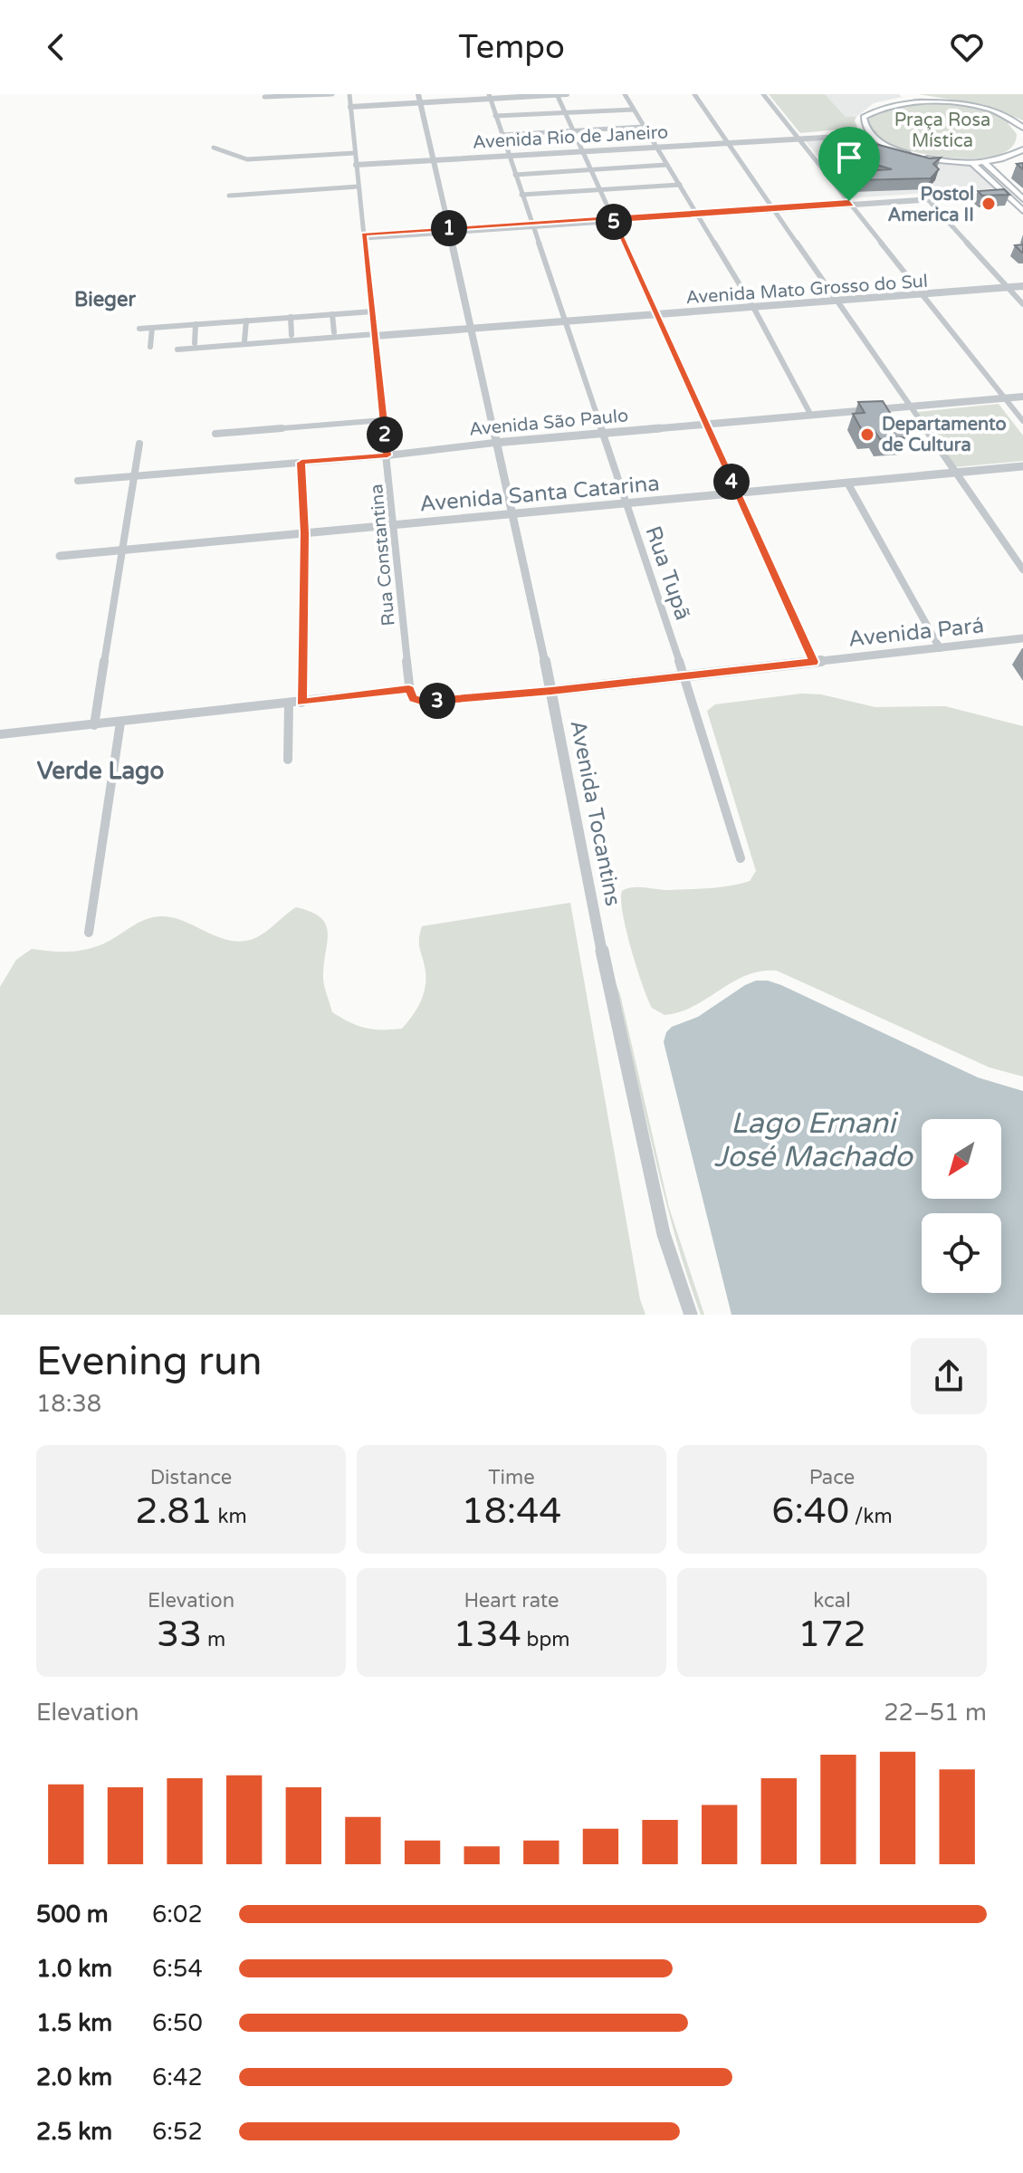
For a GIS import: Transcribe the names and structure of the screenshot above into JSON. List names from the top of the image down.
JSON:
{
  "streets": {
    "street": [
      "Avenida Rio de Janeiro",
      "Avenida Mato Grosso do Sul",
      "Avenida São Paulo",
      "Avenida Santa Catarina",
      "Rua Constantina",
      "Rua Tupã",
      "Avenida Pará",
      "Avenida Tocantins"
    ]
  },
  "crossings": [
    ["Avenida Rio de Janeiro", "Rua Constantina"],
    ["Avenida Rio de Janeiro", "Rua Tupã"],
    ["Avenida Rio de Janeiro", "Avenida Tocantins"],
    ["Avenida Mato Grosso do Sul", "Rua Constantina"],
    ["Avenida Mato Grosso do Sul", "Rua Tupã"],
    ["Avenida Mato Grosso do Sul", "Avenida Tocantins"],
    ["Avenida São Paulo", "Rua Constantina"],
    ["Avenida São Paulo", "Rua Tupã"],
    ["Avenida São Paulo", "Avenida Tocantins"],
    ["Avenida Santa Catarina", "Rua Constantina"],
    ["Avenida Santa Catarina", "Rua Tupã"],
    ["Avenida Santa Catarina", "Avenida Tocantins"],
    ["Rua Constantina", "Avenida Pará"],
    ["Rua Tupã", "Avenida Pará"],
    ["Avenida Pará", "Avenida Tocantins"]
  ],
  "districts": ["Bieger", "Verde Lago"],
  "water": ["Lago Ernani José Machado"],
  "parks": ["Praça Rosa Mística"],
  "places": ["Postol America II", "Departamento de Cultura"],
  "north": "bottom left",
  "page": {
    "header": "Tempo",
    "pins": [
      "5",
      "1",
      "2",
      "4",
      "3"
    ],
    "heading": ["Evening run", "18:38"],
    "stats": [
      ["Distance", "2.81 km"],
      ["Time", "18:44"],
      ["Pace", "6:40 /km"],
      ["Elevation", "33 m"],
      ["Heart rate", "134 bpm"],
      ["kcal", "172"]
    ],
    "chart": ["Elevation", "22–51 m"],
    "list": [
      {
        "name": "500 m",
        "note": "6:02"
      },
      {
        "name": "1.0 km",
        "note": "6:54"
      },
      {
        "name": "1.5 km",
        "note": "6:50"
      },
      {
        "name": "2.0 km",
        "note": "6:42"
      },
      {
        "name": "2.5 km",
        "note": "6:52"
      }
    ]
  }
}
